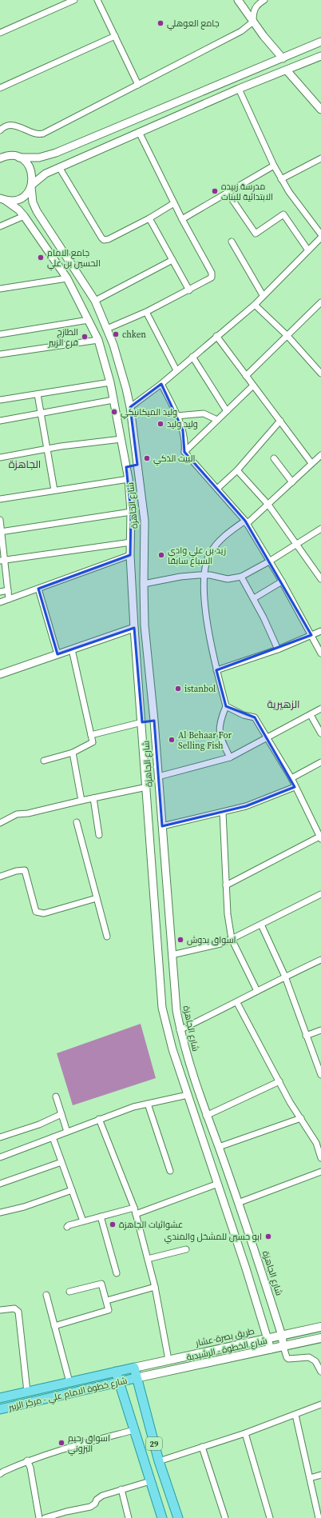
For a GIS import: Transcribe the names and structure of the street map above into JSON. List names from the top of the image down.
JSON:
{
  "streets": {
    "main road": [
      "طريق بصرة-عشار",
      "شارع الخطوة - الرشيدية",
      "شارع خطوة الامام علي - مركز الزبير",
      "29"
    ],
    "street": ["شارع الجاهزة"]
  },
  "crossings": [
    ["شارع الجاهزة", "طريق بصرة-عشار"],
    ["شارع الجاهزة", "شارع الخطوة - الرشيدية"],
    ["طريق بصرة-عشار", "29"],
    ["شارع الخطوة - الرشيدية", "شارع خطوة الامام علي - مركز الزبير"],
    ["شارع الخطوة - الرشيدية", "29"],
    ["شارع خطوة الامام علي - مركز الزبير", "29"]
  ],
  "districts": ["الجاهزة", "الزهيرية"],
  "places": [
    "جامع العوهلي",
    "مدرسة زبيده الابتدائية للبنات",
    "جامع الامام الحسين بن علي",
    "chken",
    "الطازج فرع الزبير",
    "وليد الميكانيكي",
    "وليد وليد",
    "البيت الذكي",
    "زيد بن علي وادي السباع سابقا",
    "istanbol",
    "Al Behaar For Selling Fish",
    "اسواق بدوش",
    "عشوائيات الجاهزة",
    "ابو حسين للمشخل والمندي",
    "اسواق رحيم البزوني"
  ]
}
